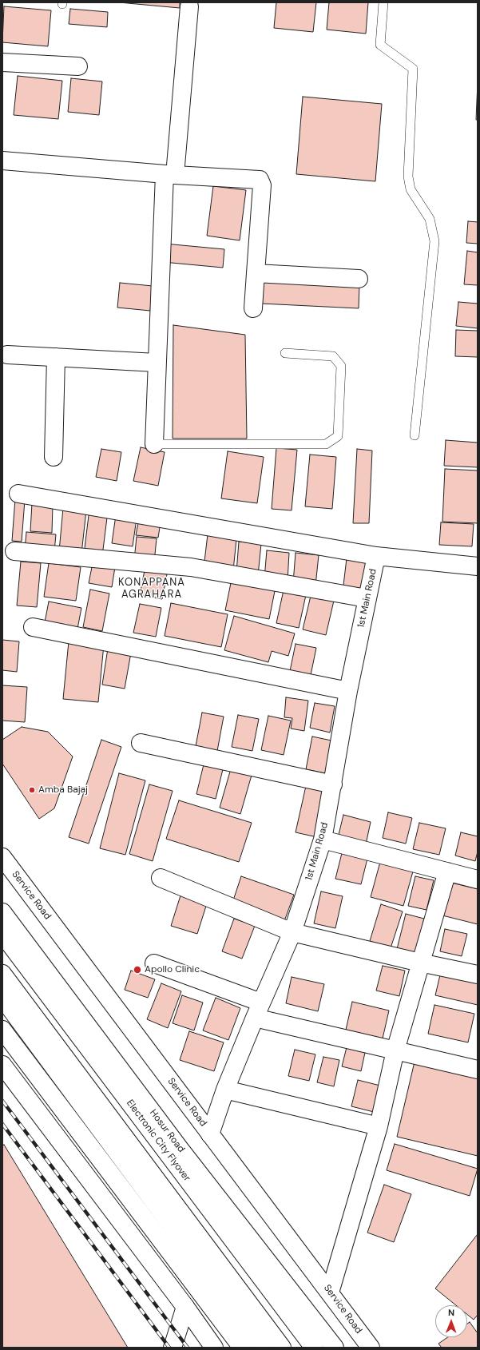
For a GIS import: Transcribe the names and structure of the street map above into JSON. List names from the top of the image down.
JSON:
{
  "streets": {
    "main road": [
      "1st Main Road",
      "Service Road",
      "Hosur Road",
      "Electronic City Flyover"
    ]
  },
  "crossings": [
    ["1st Main Road", "Service Road"]
  ],
  "districts": ["KONAPPANA AGRAHARA"],
  "places": ["Amba Bajaj", "Apollo Clinic"],
  "north": "top"
}
